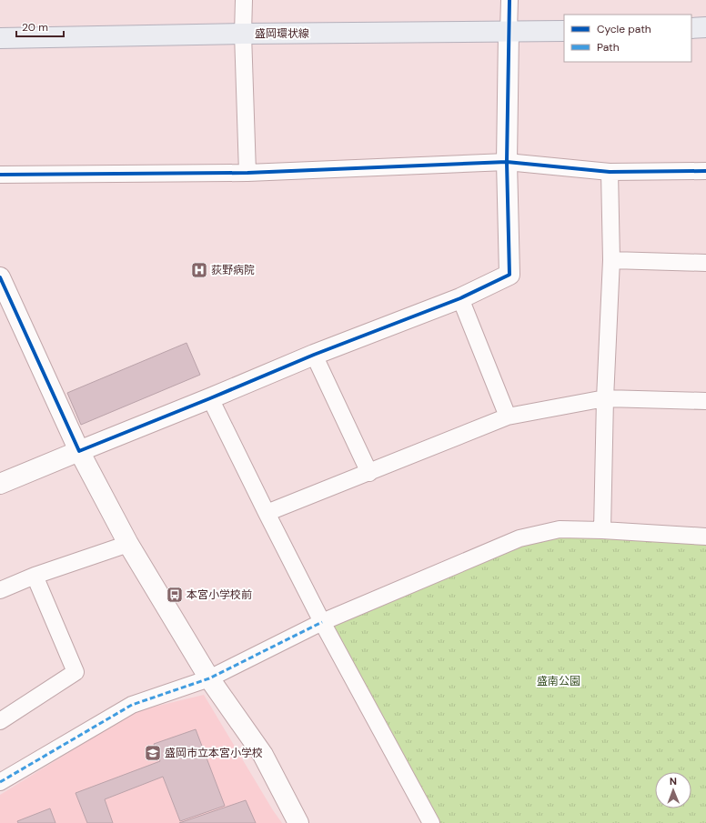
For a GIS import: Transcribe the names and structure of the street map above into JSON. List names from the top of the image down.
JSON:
{
  "streets": {
    "main road": ["盛岡環状線"]
  },
  "parks": ["盛南公園"],
  "places": {
    "hospital": ["荻野病院"],
    "bus stop": ["本宮小学校前"],
    "school or university": ["盛岡市立本宮小学校"]
  },
  "legend": ["Cycle path", "Path"],
  "scale_bar": "20 m",
  "north": "top"
}
